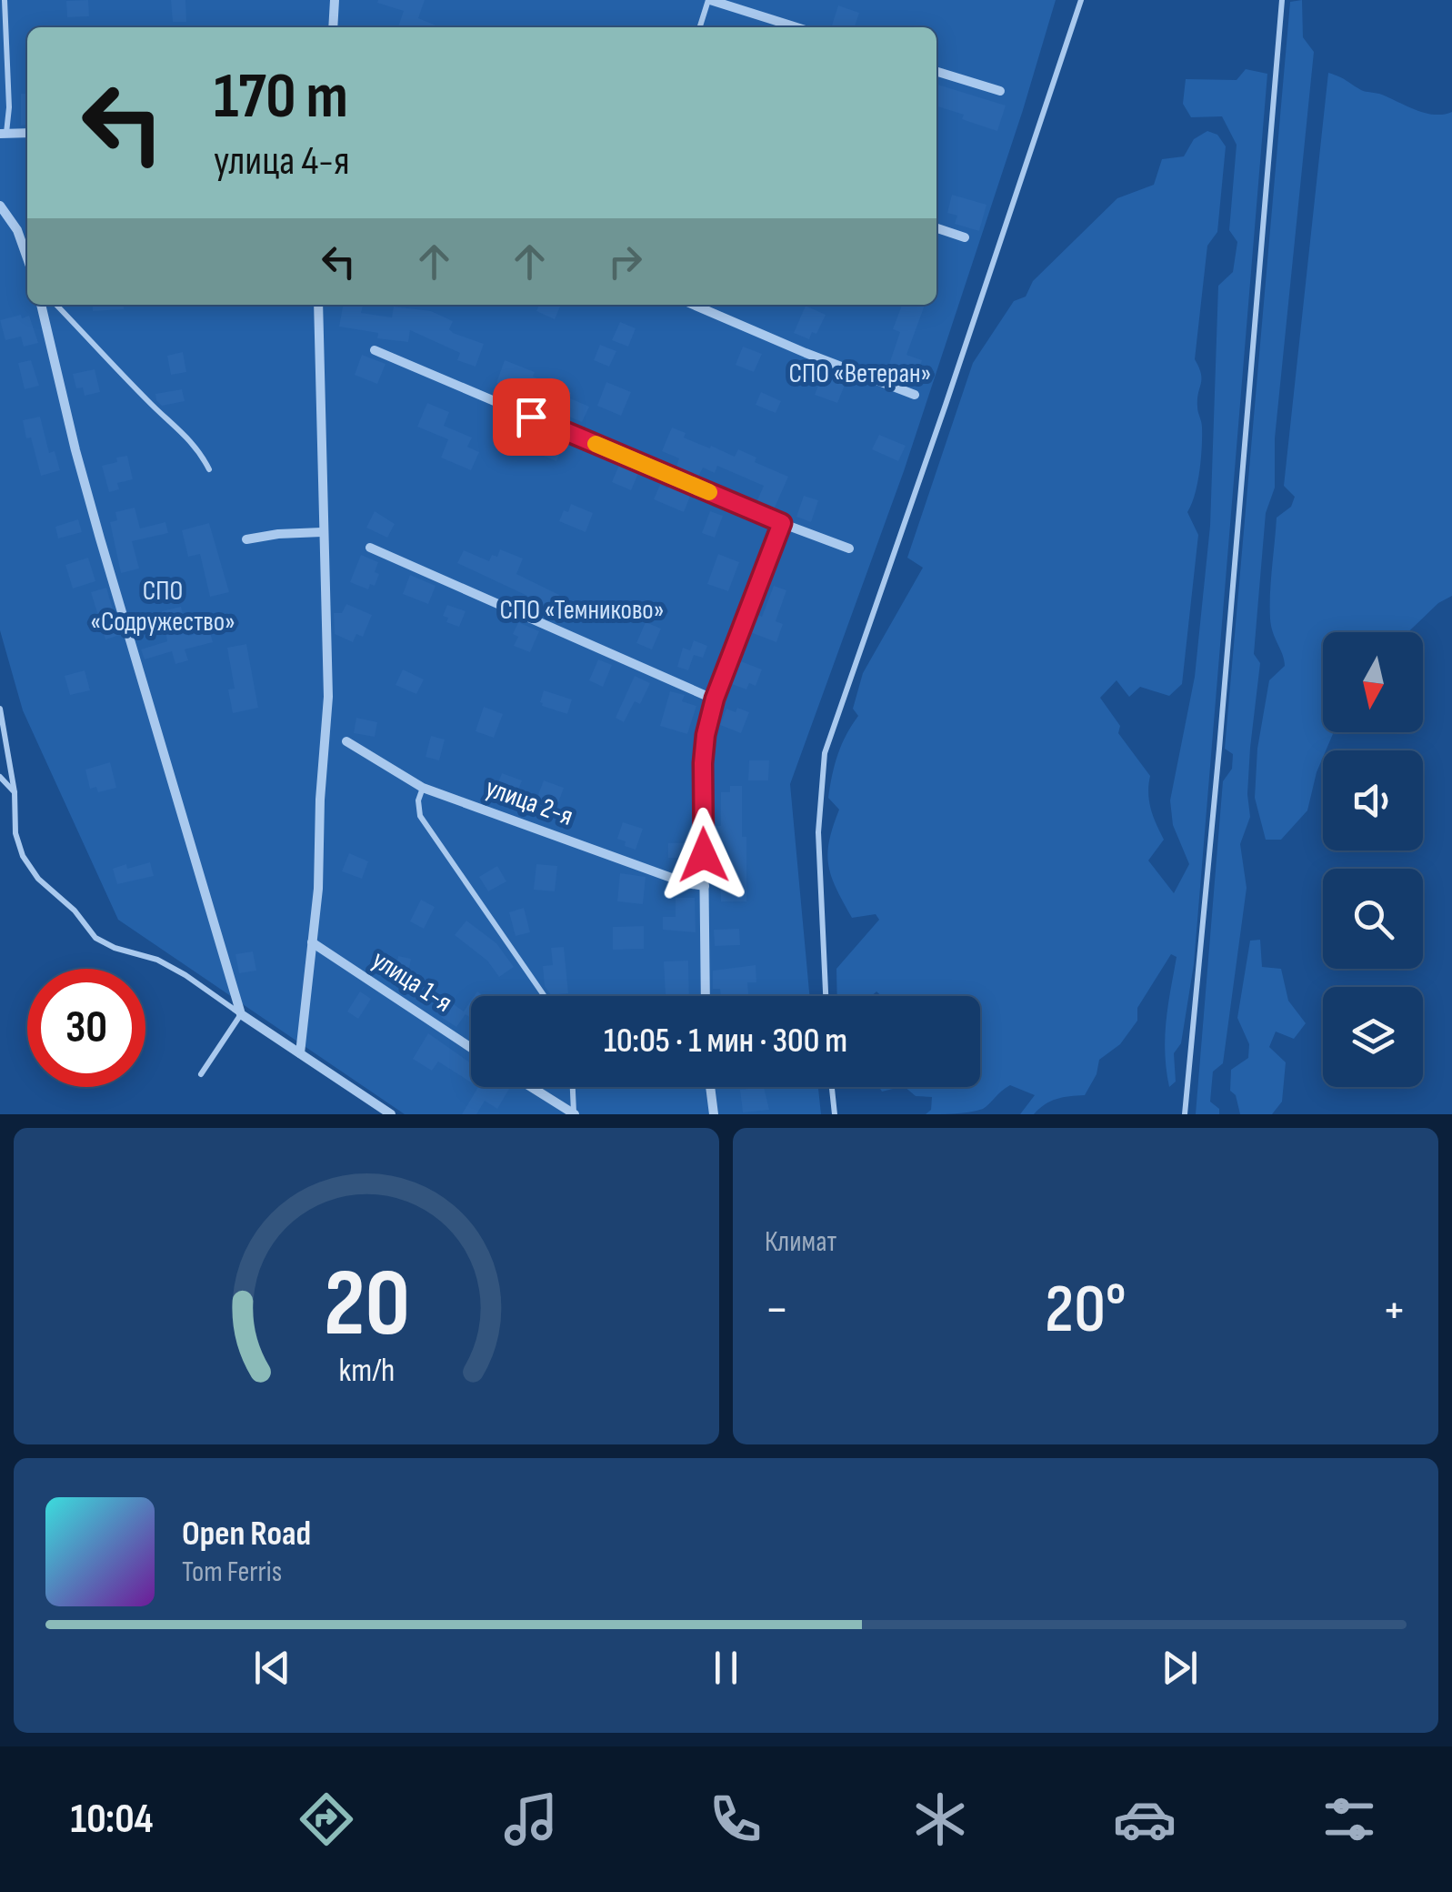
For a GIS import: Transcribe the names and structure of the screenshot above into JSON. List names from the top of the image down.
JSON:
{
  "streets": {
    "street": ["улица 2-я", "улица 1-я"]
  },
  "parks": ["СПО «Ветеран»", "СПО «Содружество»", "СПО «Темниково»"],
  "north": "bottom",
  "page": {
    "turn": ["170 m", "улица 4-я"],
    "limit": "30",
    "trip": "10:05 · 1 мин · 300 m",
    "tile": "Климат",
    "heat": ["−", "20°", "+"],
    "song": ["Open Road", "Tom Ferris"],
    "tabs": "10:04",
    "gauge": ["20", "km/h"]
  }
}
